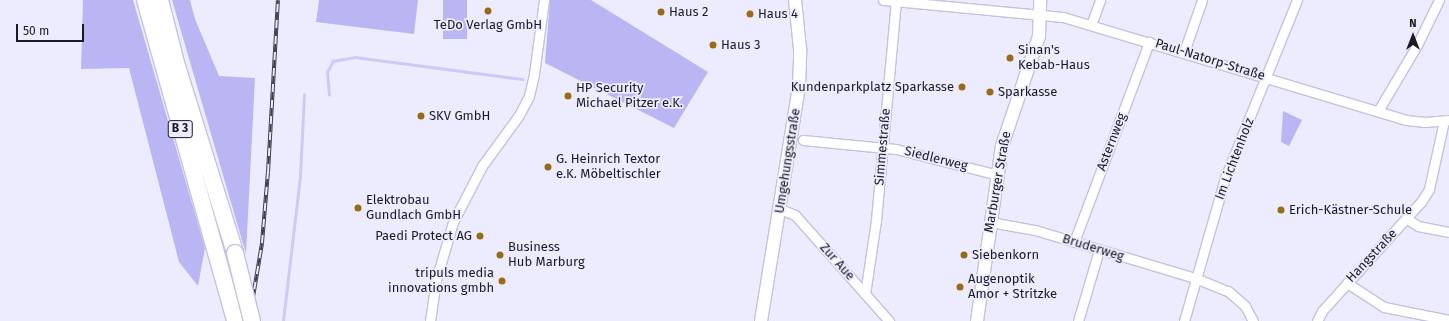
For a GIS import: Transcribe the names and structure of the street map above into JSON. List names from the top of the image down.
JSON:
{
  "streets": {
    "highway": ["B 3"],
    "street": [
      "Paul-Natorp-Straße",
      "Asternweg",
      "Simmestraße",
      "Siedlerweg",
      "Im Lichtenholz",
      "Umgehungsstraße",
      "Marburger Straße",
      "Bruderweg",
      "Hangstraße",
      "Zur Aue"
    ]
  },
  "crossings": [
    ["Paul-Natorp-Straße", "Asternweg"],
    ["Paul-Natorp-Straße", "Simmestraße"],
    ["Paul-Natorp-Straße", "Im Lichtenholz"],
    ["Paul-Natorp-Straße", "Marburger Straße"],
    ["Paul-Natorp-Straße", "Hangstraße"],
    ["Asternweg", "Bruderweg"],
    ["Simmestraße", "Siedlerweg"],
    ["Simmestraße", "Zur Aue"],
    ["Siedlerweg", "Marburger Straße"],
    ["Im Lichtenholz", "Bruderweg"],
    ["Umgehungsstraße", "Zur Aue"],
    ["Marburger Straße", "Bruderweg"]
  ],
  "places": [
    "TeDo Verlag GmbH",
    "Haus 2",
    "Haus 4",
    "Haus 3",
    "Sinan's Kebab-Haus",
    "Kundenparkplatz Sparkasse",
    "Sparkasse",
    "HP Security Michael Pitzer e.K.",
    "SKV GmbH",
    "G. Heinrich Textor e.K. Möbeltischler",
    "Elektrobau Gundlach GmbH",
    "Erich-Kästner-Schule",
    "Paedi Protect AG",
    "Business Hub Marburg",
    "Siebenkorn",
    "tripuls media innovations gmbh",
    "Augenoptik Amor + Stritzke"
  ],
  "scale_bar": "50 m",
  "north": "top"
}
